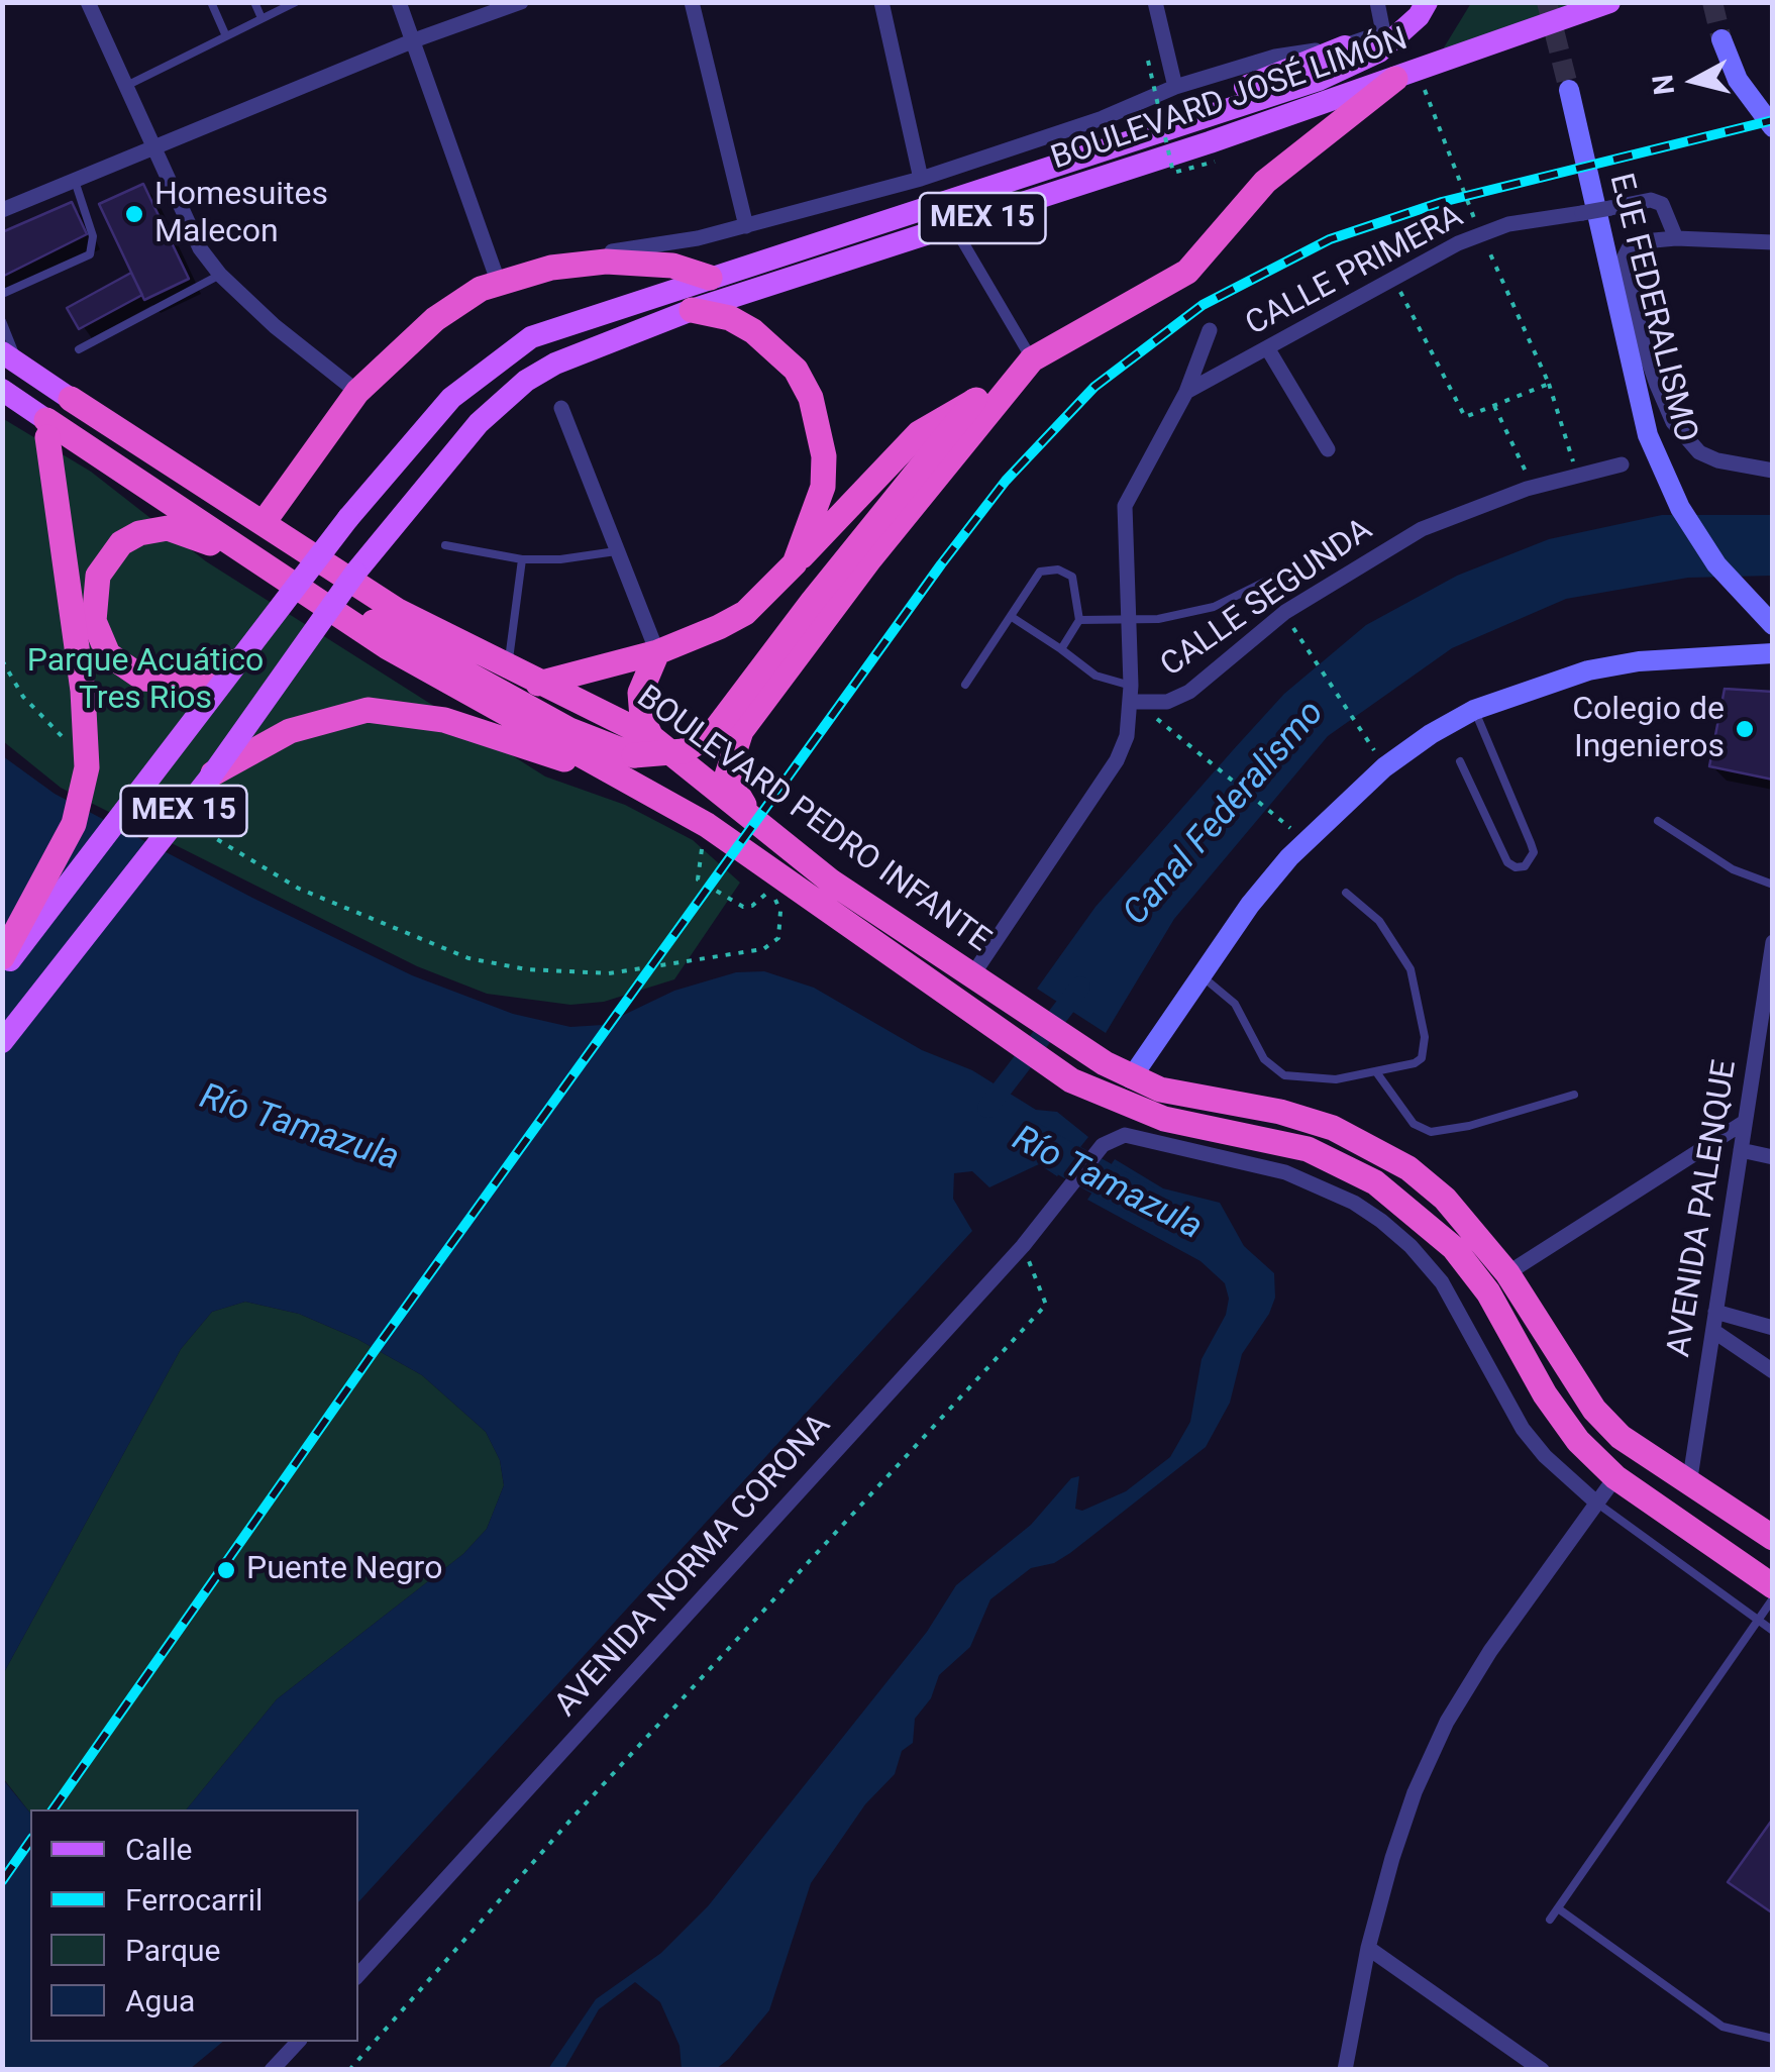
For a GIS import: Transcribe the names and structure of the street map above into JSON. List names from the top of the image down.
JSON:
{
  "streets": {
    "highway": ["BOULEVARD PEDRO INFANTE"],
    "main road": ["BOULEVARD JOSÉ LIMÓN", "MEX 15", "EJE FEDERALISMO"],
    "street": [
      "CALLE PRIMERA",
      "CALLE SEGUNDA",
      "AVENIDA PALENQUE",
      "AVENIDA NORMA CORONA"
    ]
  },
  "crossings": [
    ["BOULEVARD JOSÉ LIMÓN", "MEX 15"],
    ["CALLE SEGUNDA", "BOULEVARD PEDRO INFANTE"],
    ["BOULEVARD PEDRO INFANTE", "AVENIDA PALENQUE"]
  ],
  "water": ["Canal Federalismo", "Río Tamazula"],
  "parks": ["Parque Acuático Tres Rios"],
  "places": ["Homesuites Malecon", "Colegio de Ingenieros", "Puente Negro"],
  "legend": [
    "Calle",
    "Ferrocarril",
    "Parque",
    "Agua"
  ],
  "north": "left"
}
